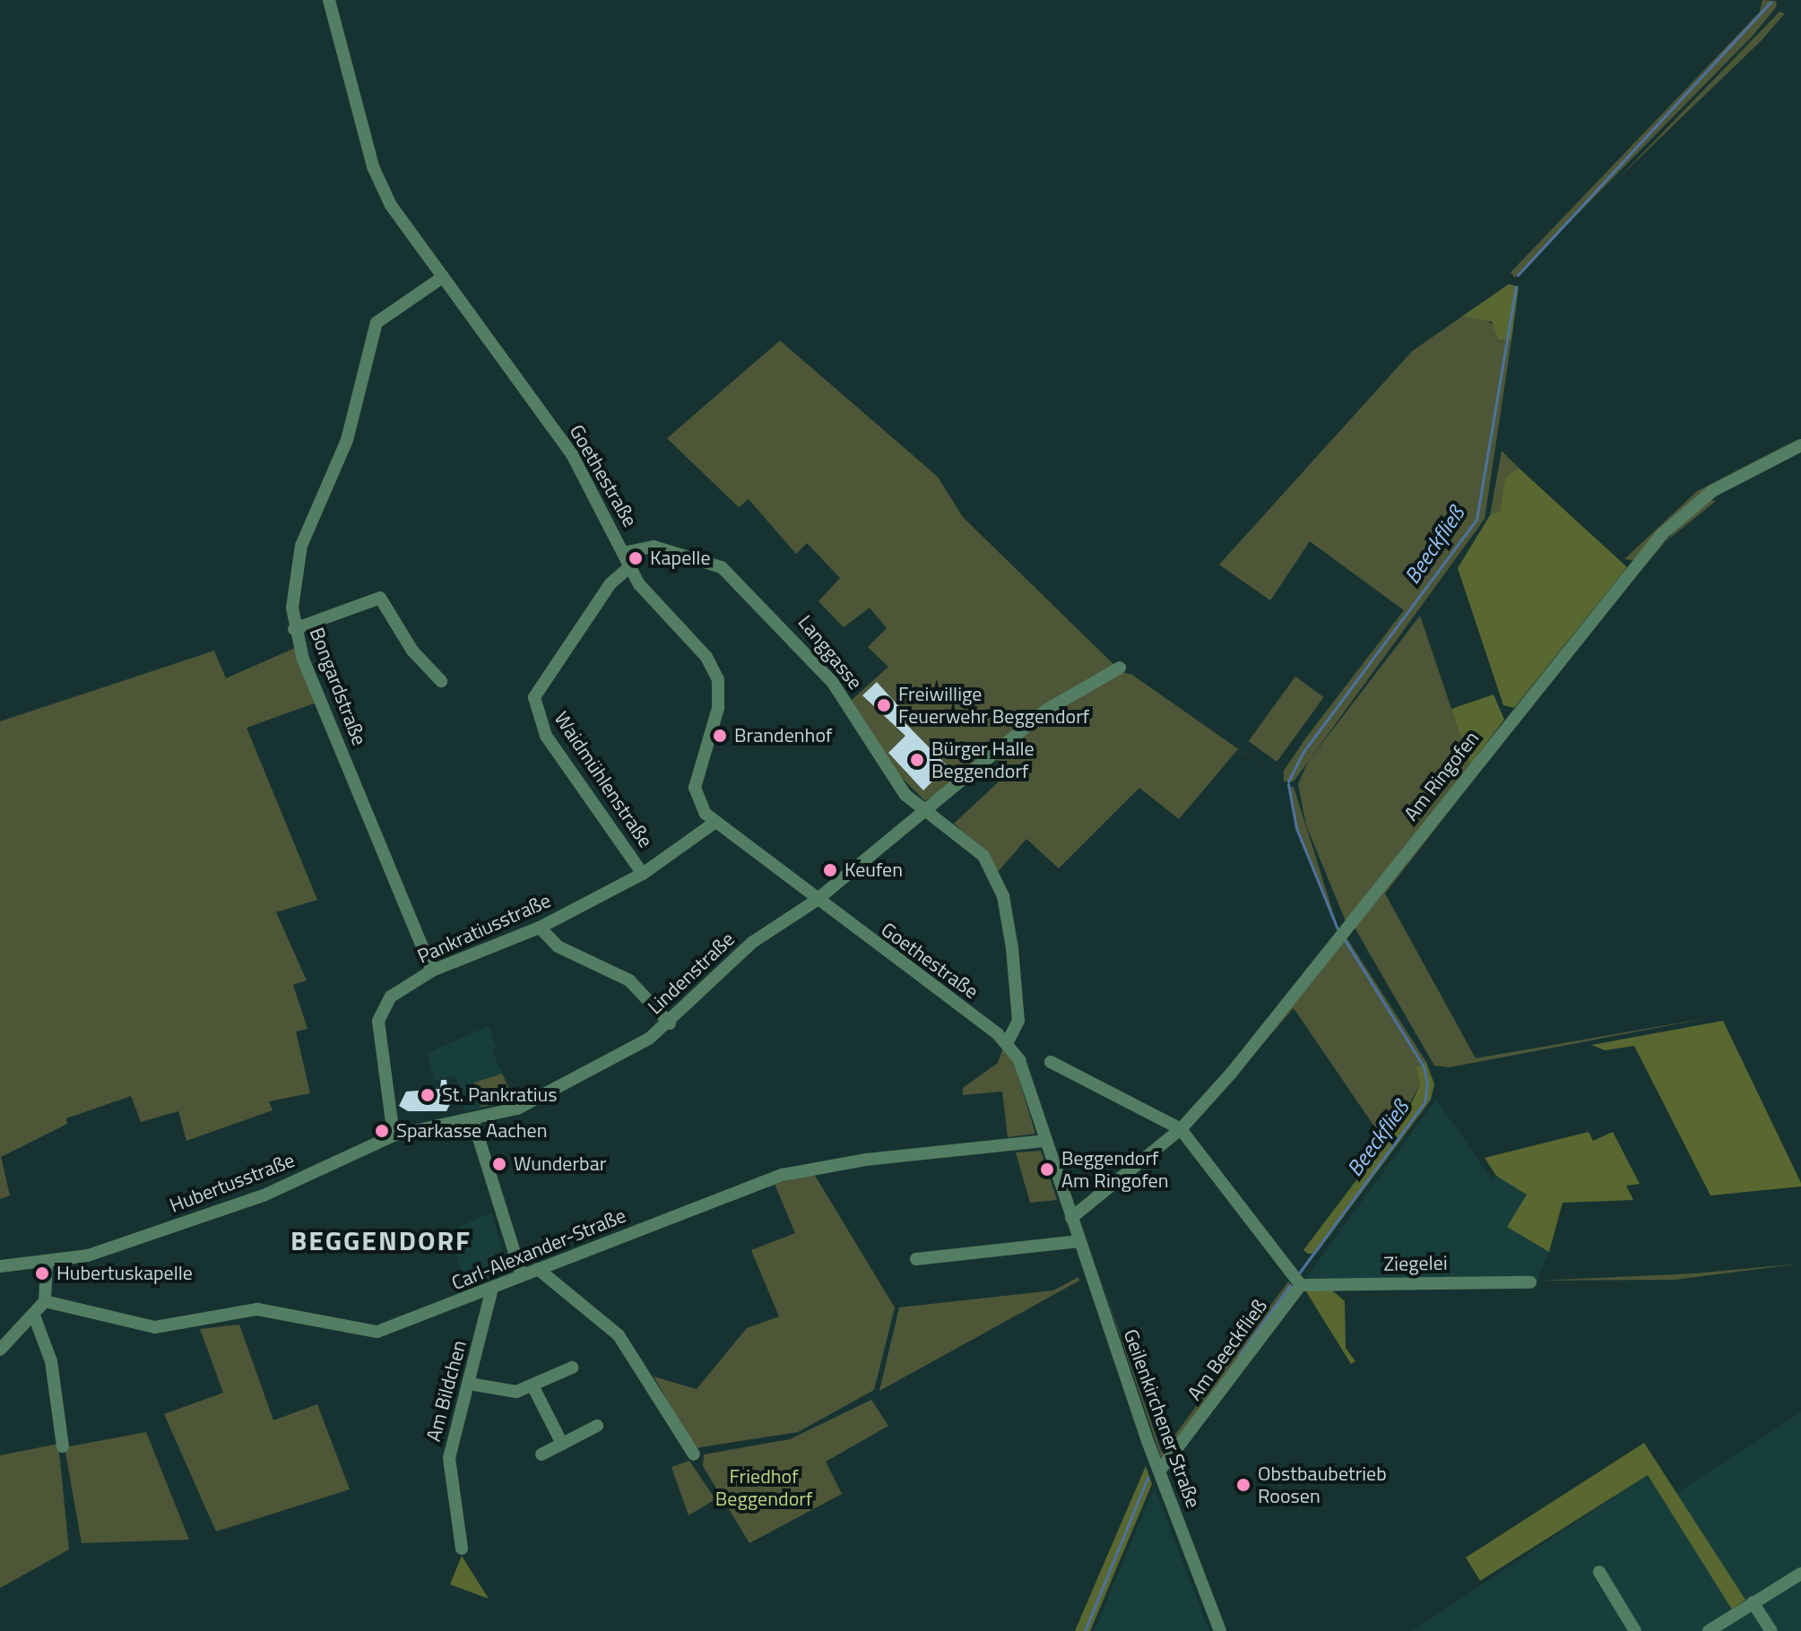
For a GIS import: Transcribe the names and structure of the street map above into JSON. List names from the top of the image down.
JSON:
{
  "streets": {
    "street": [
      "Goethestraße",
      "Langgasse",
      "Bongardstraße",
      "Am Ringofen",
      "Waidmühlenstraße",
      "Pankratiusstraße",
      "Lindenstraße",
      "Hubertusstraße",
      "Carl-Alexander-Straße",
      "Ziegelei",
      "Am Beeckfließ",
      "Am Bildchen",
      "Geilenkirchener Straße"
    ]
  },
  "crossings": [
    ["Goethestraße", "Langgasse"],
    ["Goethestraße", "Bongardstraße"],
    ["Goethestraße", "Am Ringofen"],
    ["Goethestraße", "Waidmühlenstraße"],
    ["Goethestraße", "Pankratiusstraße"],
    ["Goethestraße", "Lindenstraße"],
    ["Goethestraße", "Carl-Alexander-Straße"],
    ["Goethestraße", "Geilenkirchener Straße"],
    ["Langgasse", "Lindenstraße"],
    ["Bongardstraße", "Pankratiusstraße"],
    ["Am Ringofen", "Geilenkirchener Straße"],
    ["Waidmühlenstraße", "Pankratiusstraße"],
    ["Pankratiusstraße", "Hubertusstraße"],
    ["Lindenstraße", "Hubertusstraße"],
    ["Carl-Alexander-Straße", "Am Bildchen"],
    ["Ziegelei", "Am Beeckfließ"],
    ["Am Beeckfließ", "Geilenkirchener Straße"]
  ],
  "districts": ["BEGGENDORF"],
  "water": ["Beeckfließ"],
  "parks": ["Friedhof Beggendorf"],
  "places": [
    "Kapelle",
    "Freiwillige Feuerwehr Beggendorf",
    "Brandenhof",
    "Bürger Halle Beggendorf",
    "Keufen",
    "St. Pankratius",
    "Sparkasse Aachen",
    "Wunderbar",
    "Beggendorf Am Ringofen",
    "Hubertuskapelle",
    "Obstbaubetrieb Roosen"
  ]
}
